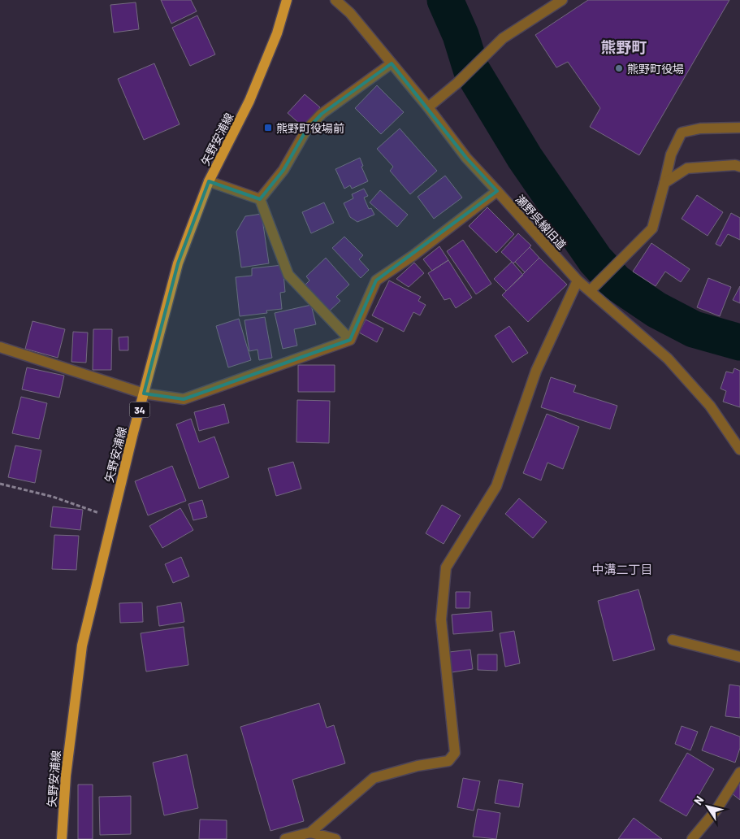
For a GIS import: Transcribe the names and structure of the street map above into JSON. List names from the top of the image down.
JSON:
{
  "streets": {
    "main road": ["矢野安浦線", "34"],
    "street": ["瀬野呉線旧道"]
  },
  "districts": ["熊野町", "中溝二丁目"],
  "places": {
    "other": ["熊野町役場"],
    "transit": ["熊野町役場前"]
  },
  "north": "top left"
}
